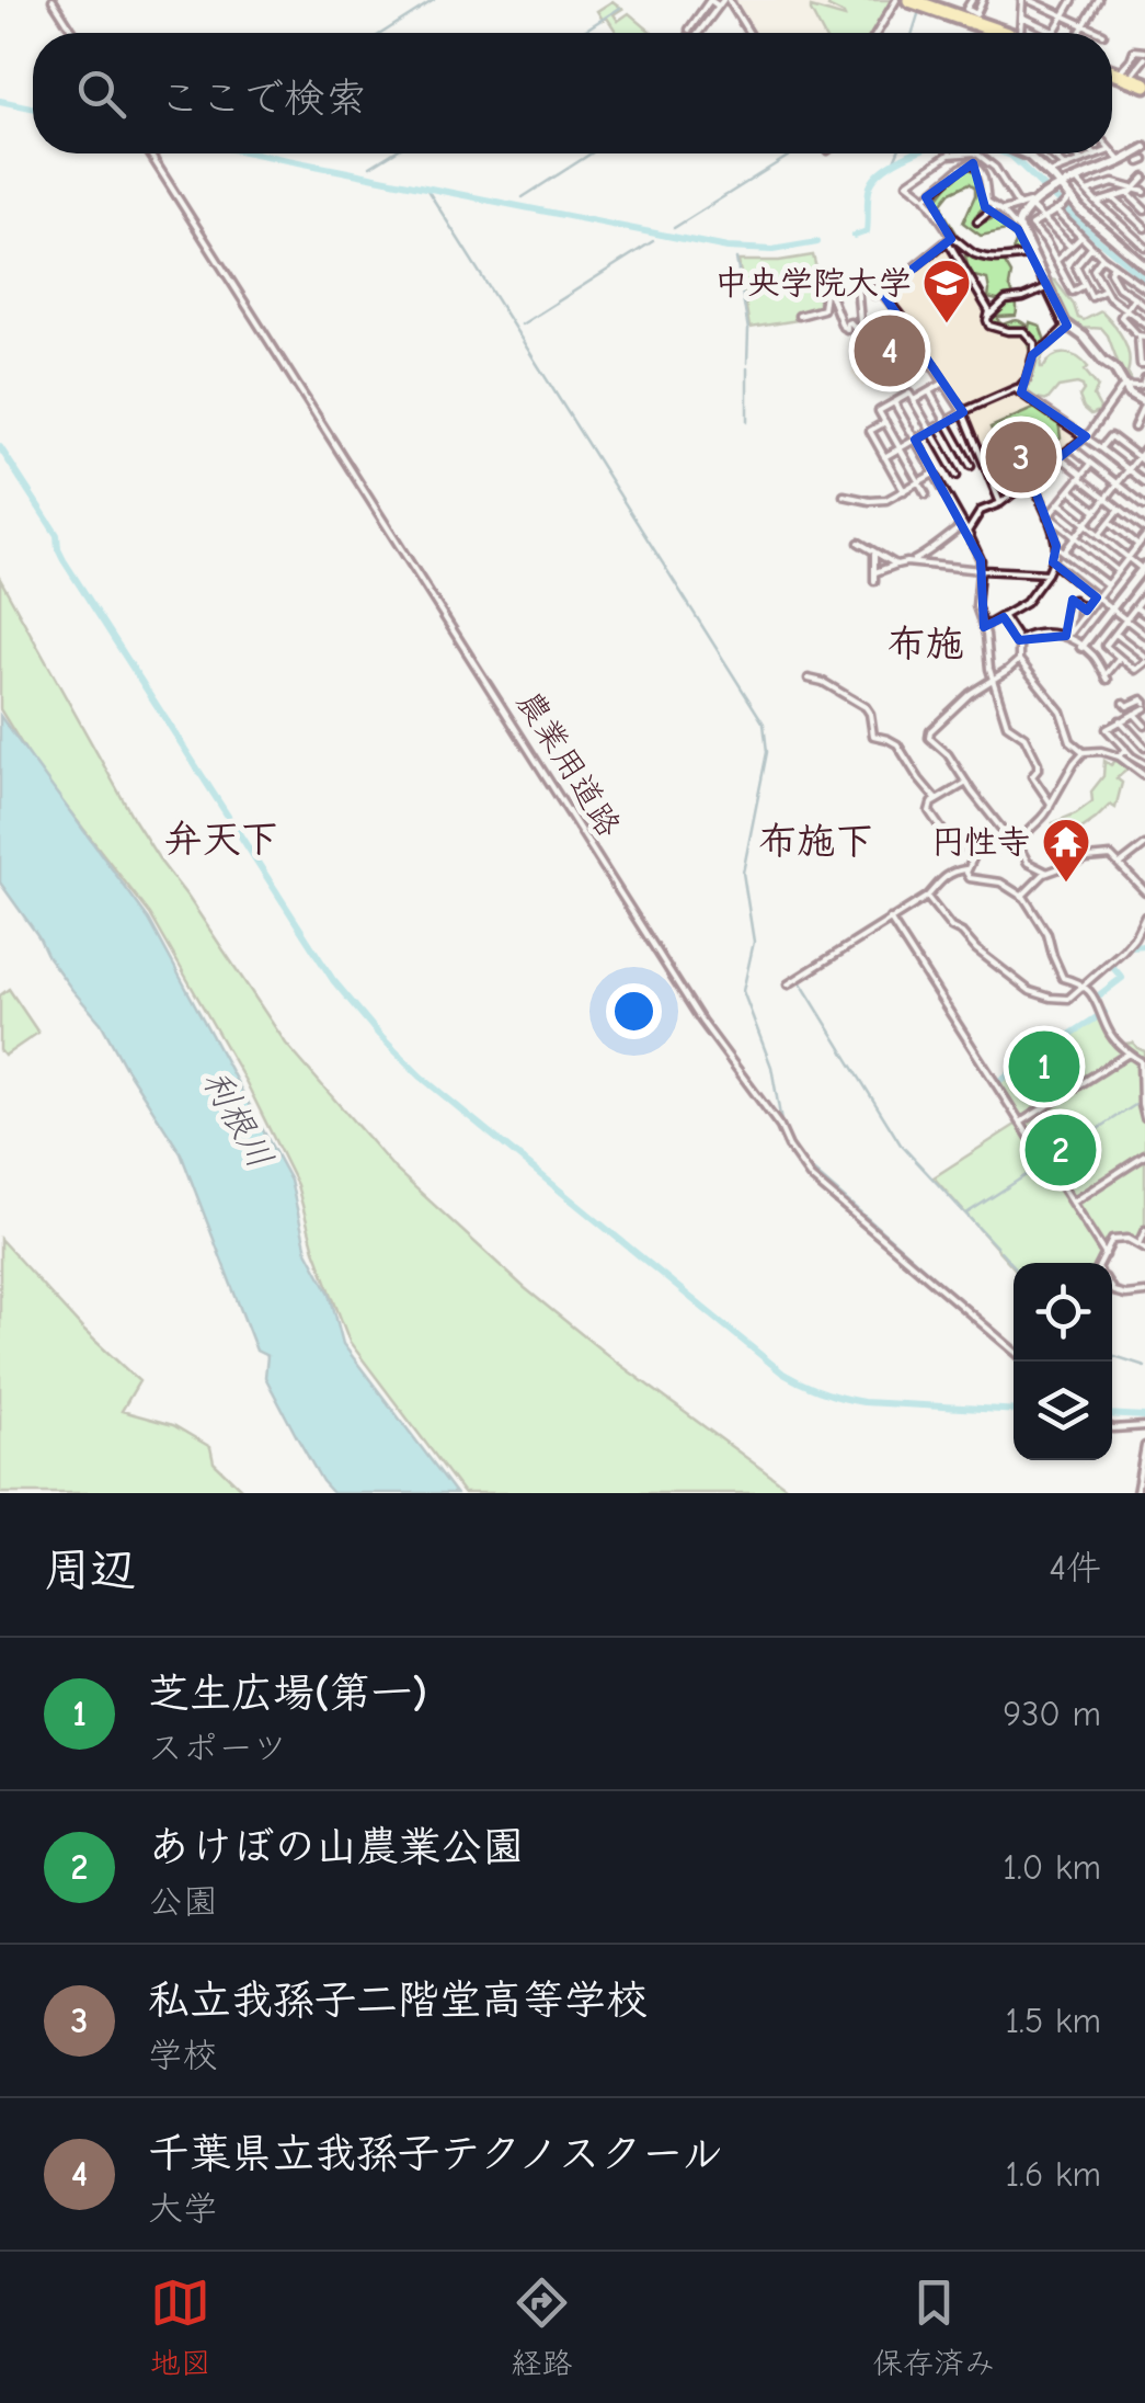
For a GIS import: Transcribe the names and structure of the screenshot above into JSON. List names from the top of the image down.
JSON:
{
  "streets": {
    "street": ["農業用道路"]
  },
  "districts": ["布施", "弁天下", "布施下"],
  "water": ["利根川"],
  "places": {
    "school or university": ["中央学院大学"],
    "temple": ["円性寺"]
  },
  "page": {
    "search": "ここで検索",
    "pins": [
      "4",
      "3",
      "1",
      "2"
    ],
    "heading": ["周辺", "4件"],
    "list": [
      {
        "mark": "1",
        "name": "芝生広場(第一)",
        "note": "スポーツ",
        "value": "930 m"
      },
      {
        "mark": "2",
        "name": "あけぼの山農業公園",
        "note": "公園",
        "value": "1.0 km"
      },
      {
        "mark": "3",
        "name": "私立我孫子二階堂高等学校",
        "note": "学校",
        "value": "1.5 km"
      },
      {
        "mark": "4",
        "name": "千葉県立我孫子テクノスクール",
        "note": "大学",
        "value": "1.6 km"
      }
    ],
    "nav": ["地図", "経路", "保存済み"]
  }
}
